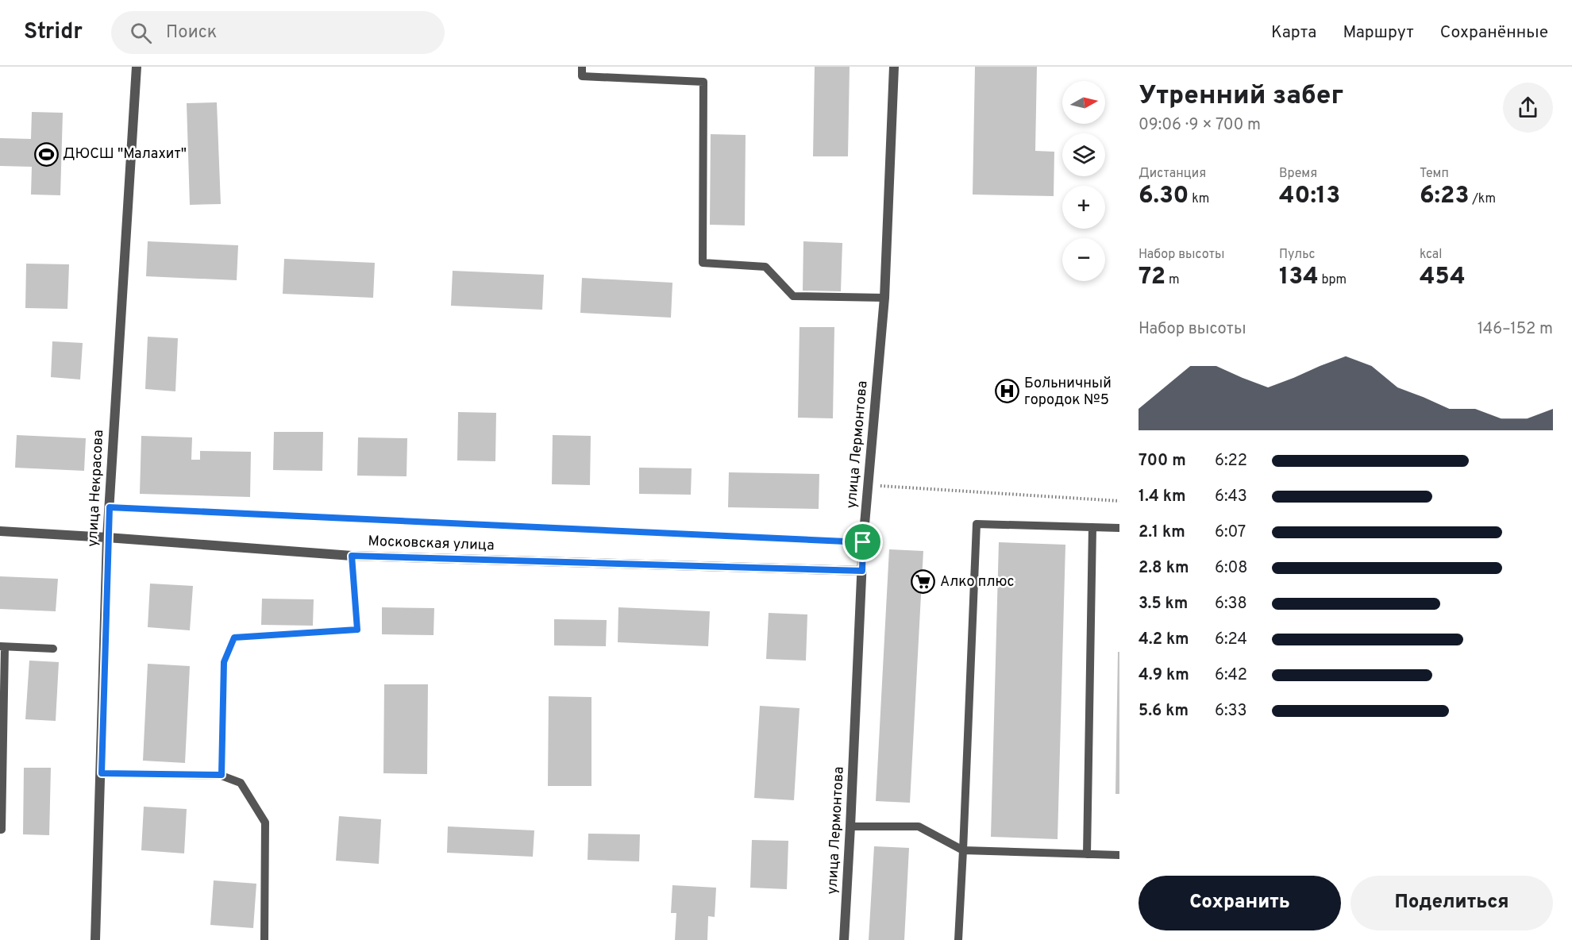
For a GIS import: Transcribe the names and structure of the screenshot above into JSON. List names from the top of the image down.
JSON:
{
  "streets": {
    "street": ["улица Лермонтова", "улица Некрасова", "Московская улица"]
  },
  "crossings": [
    ["улица Лермонтова", "Московская улица"],
    ["улица Некрасова", "Московская улица"]
  ],
  "places": {
    "sports": ["ДЮСШ \"Малахит\""],
    "hospital": ["Больничный городок №5"],
    "supermarket": ["Алко плюс"]
  },
  "north": "right",
  "page": {
    "header": "Stridr",
    "search": "Поиск",
    "nav": ["Карта", "Маршрут", "Сохранённые"],
    "heading": ["Утренний забег", "09:06 · 9 × 700 m"],
    "map_buttons": ["+", "−"],
    "stats": [
      ["Дистанция", "6.30 km"],
      ["Время", "40:13"],
      ["Темп", "6:23 /km"],
      ["Набор высоты", "72 m"],
      ["Пульс", "134 bpm"],
      ["kcal", "454"]
    ],
    "chart": ["Набор высоты", "146–152 m"],
    "list": [
      {
        "name": "700 m",
        "note": "6:22"
      },
      {
        "name": "1.4 km",
        "note": "6:43"
      },
      {
        "name": "2.1 km",
        "note": "6:07"
      },
      {
        "name": "2.8 km",
        "note": "6:08"
      },
      {
        "name": "3.5 km",
        "note": "6:38"
      },
      {
        "name": "4.2 km",
        "note": "6:24"
      },
      {
        "name": "4.9 km",
        "note": "6:42"
      },
      {
        "name": "5.6 km",
        "note": "6:33"
      }
    ],
    "buttons": ["Сохранить", "Поделиться"]
  }
}
